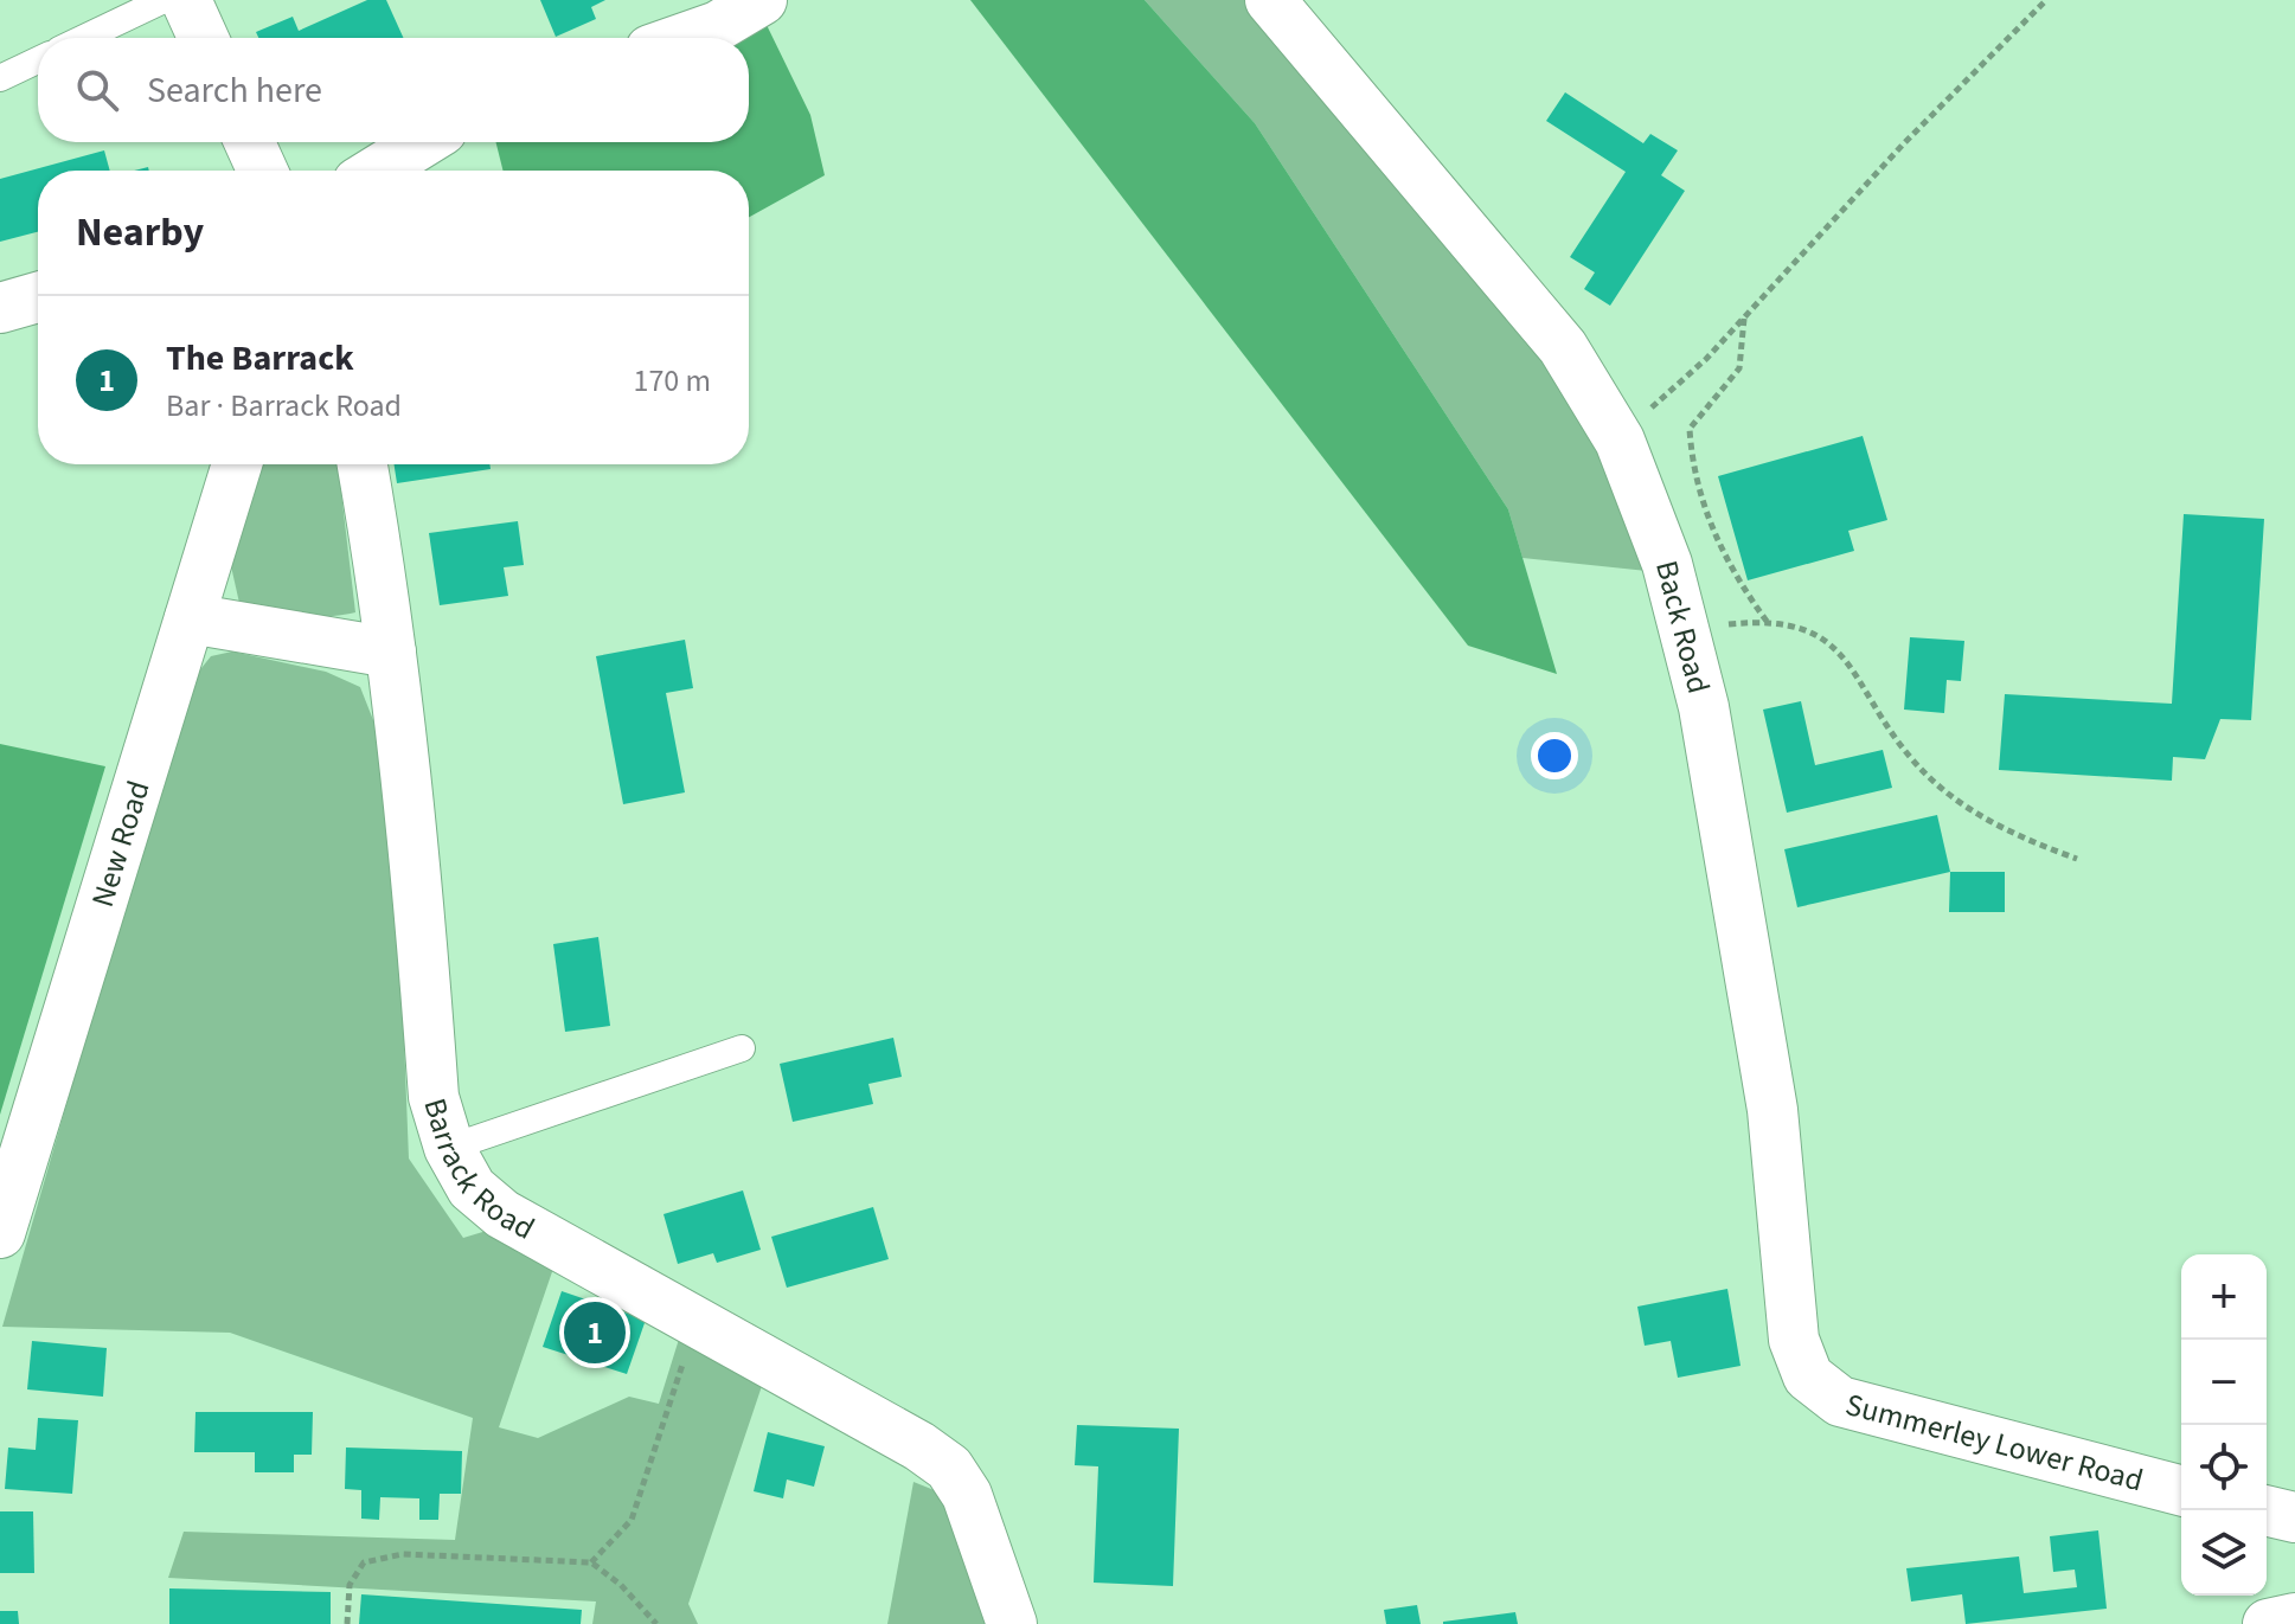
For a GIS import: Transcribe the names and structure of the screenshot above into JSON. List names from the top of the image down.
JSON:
{
  "streets": {
    "street": [
      "Back Road",
      "New Road",
      "Barrack Road",
      "Summerley Lower Road"
    ]
  },
  "crossings": [
    ["Back Road", "Summerley Lower Road"]
  ],
  "page": {
    "search": "Search here",
    "heading": "Nearby",
    "list": [
      {
        "mark": "1",
        "name": "The Barrack",
        "note": "Bar · Barrack Road",
        "value": "170 m"
      }
    ],
    "map_buttons": ["+", "−"],
    "pins": "1"
  }
}
